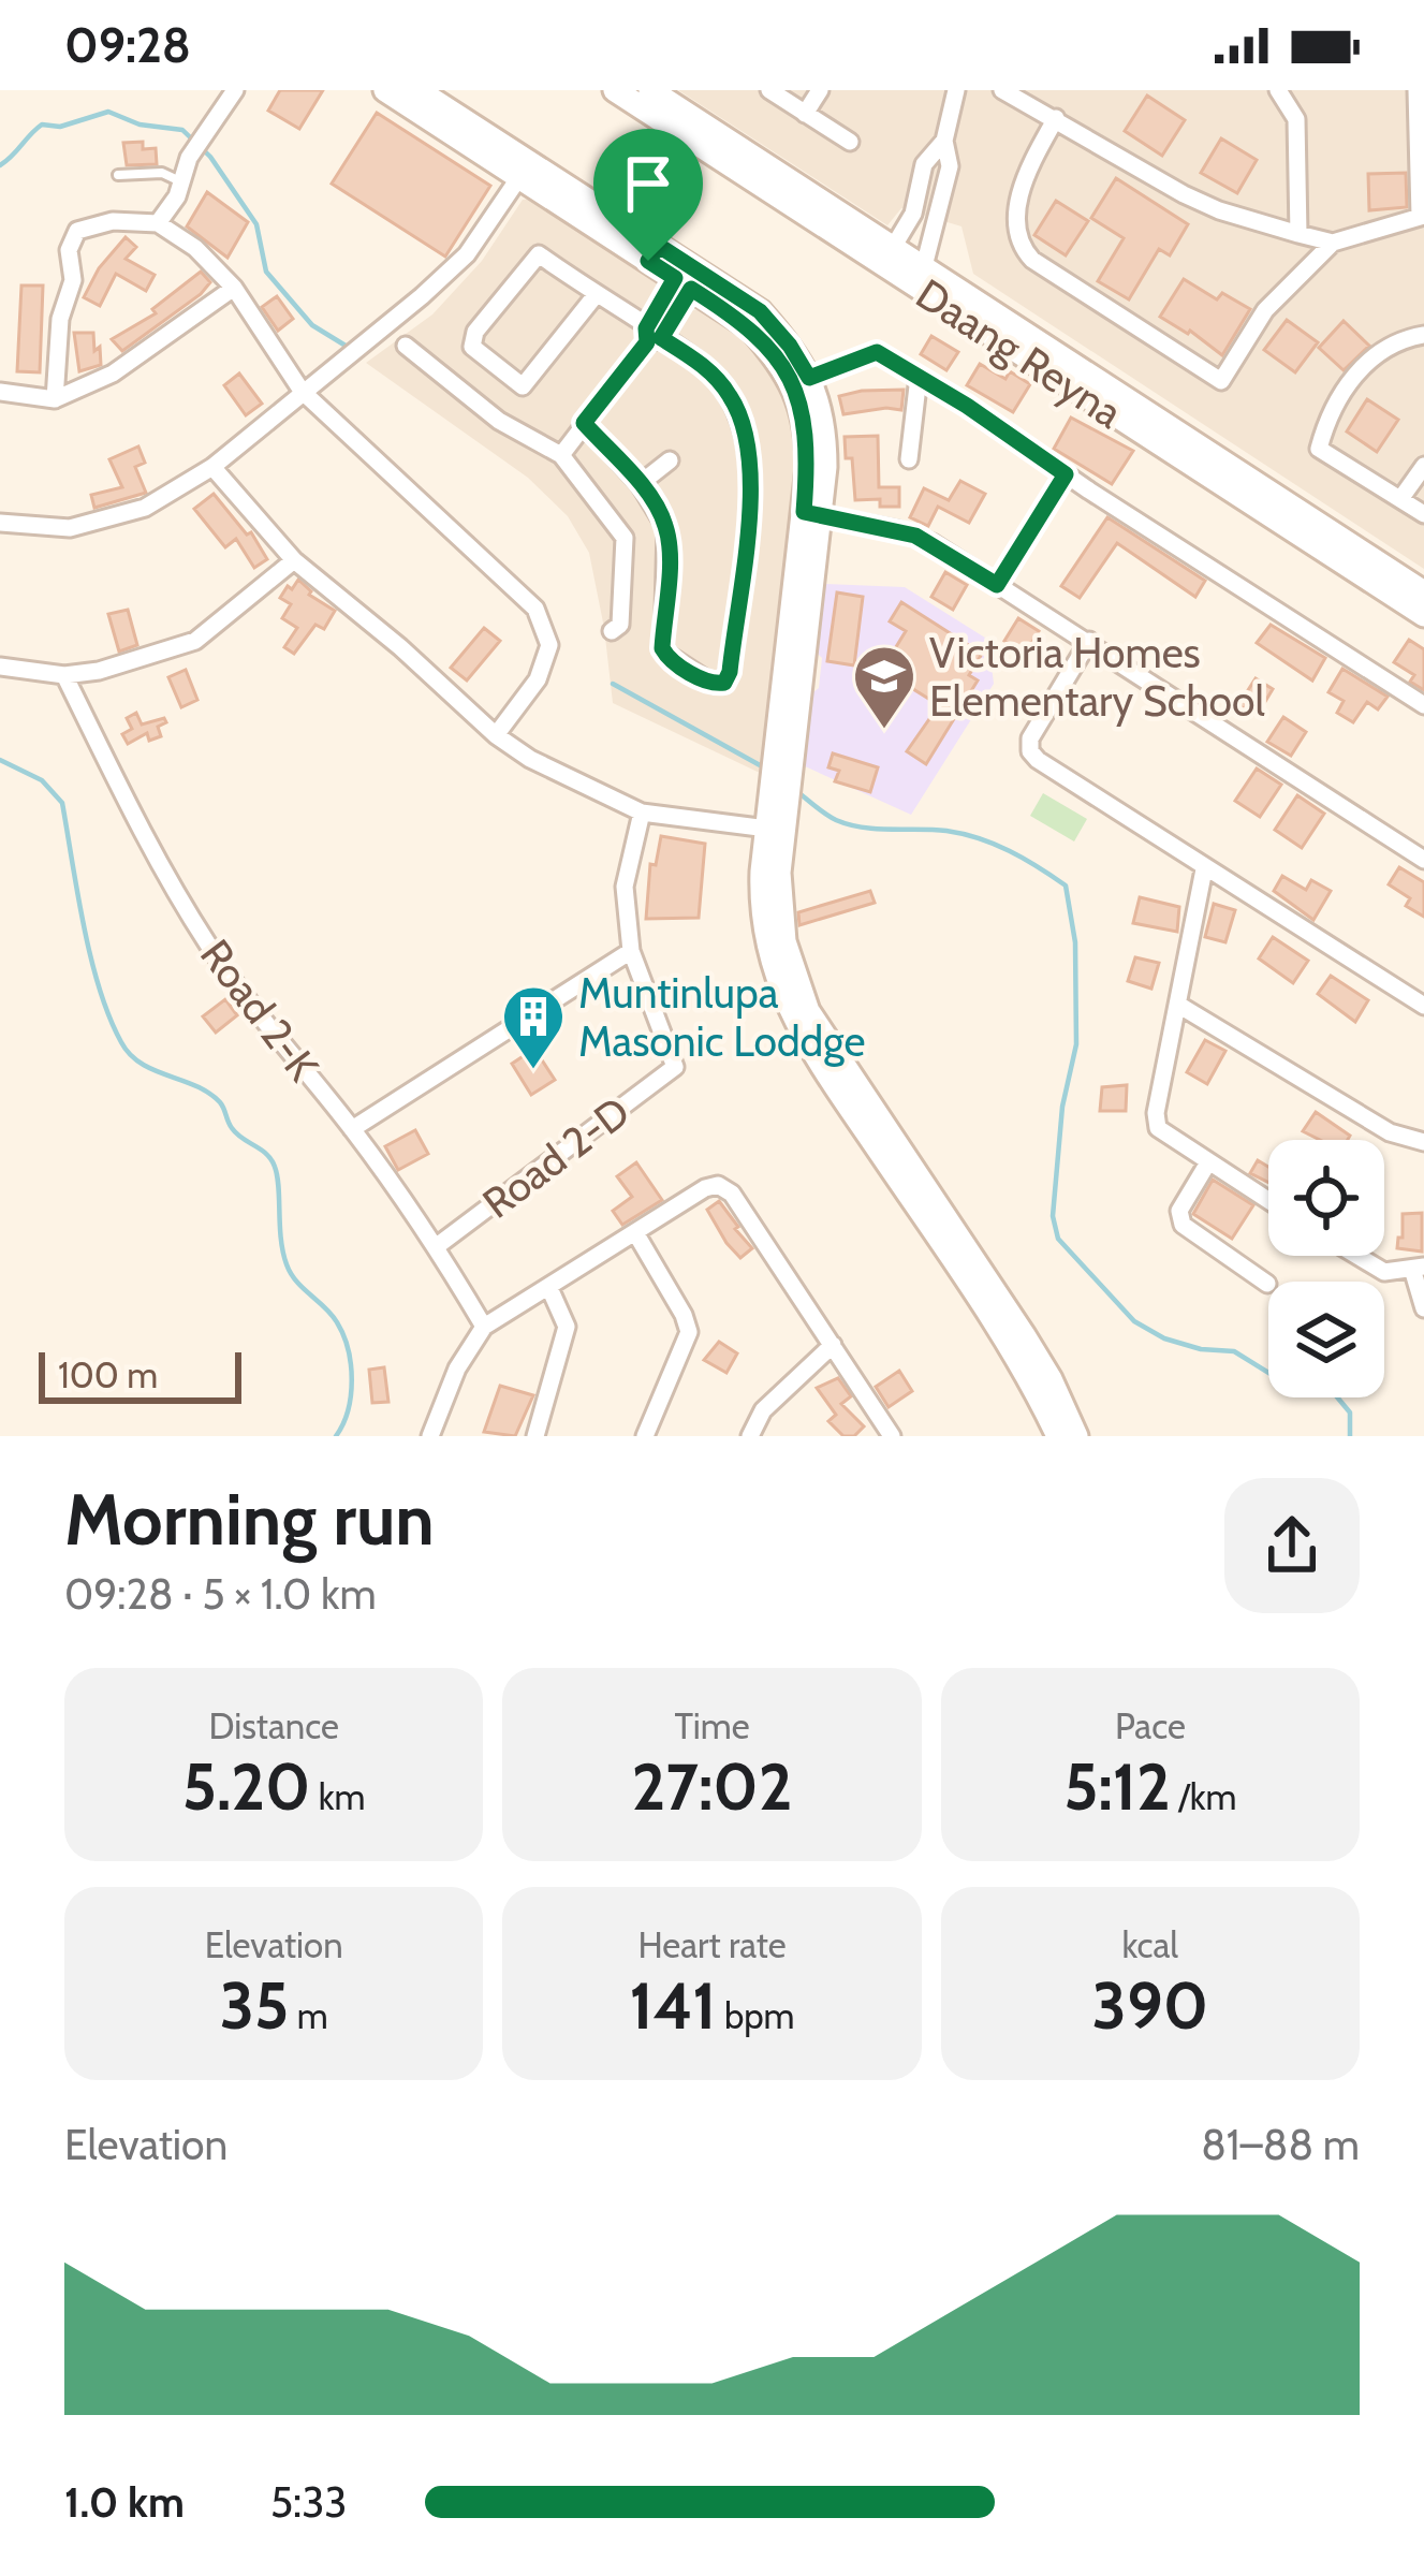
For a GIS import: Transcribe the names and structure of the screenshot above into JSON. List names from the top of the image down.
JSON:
{
  "streets": {
    "street": ["Daang Reyna", "Road 2-K", "Road 2-D"]
  },
  "crossings": [
    ["Road 2-K", "Road 2-D"]
  ],
  "places": {
    "school or university": ["Victoria Homes Elementary School"],
    "building": ["Muntinlupa Masonic Loddge"]
  },
  "scale_bar": "100 m",
  "page": {
    "status": "09:28",
    "scale": "100 m",
    "heading": ["Morning run", "09:28 · 5 × 1.0 km"],
    "stats": [
      ["Distance", "5.20 km"],
      ["Time", "27:02"],
      ["Pace", "5:12 /km"],
      ["Elevation", "35 m"],
      ["Heart rate", "141 bpm"],
      ["kcal", "390"]
    ],
    "chart": ["Elevation", "81–88 m"],
    "list": [
      {
        "name": "1.0 km",
        "note": "5:33"
      }
    ]
  }
}
